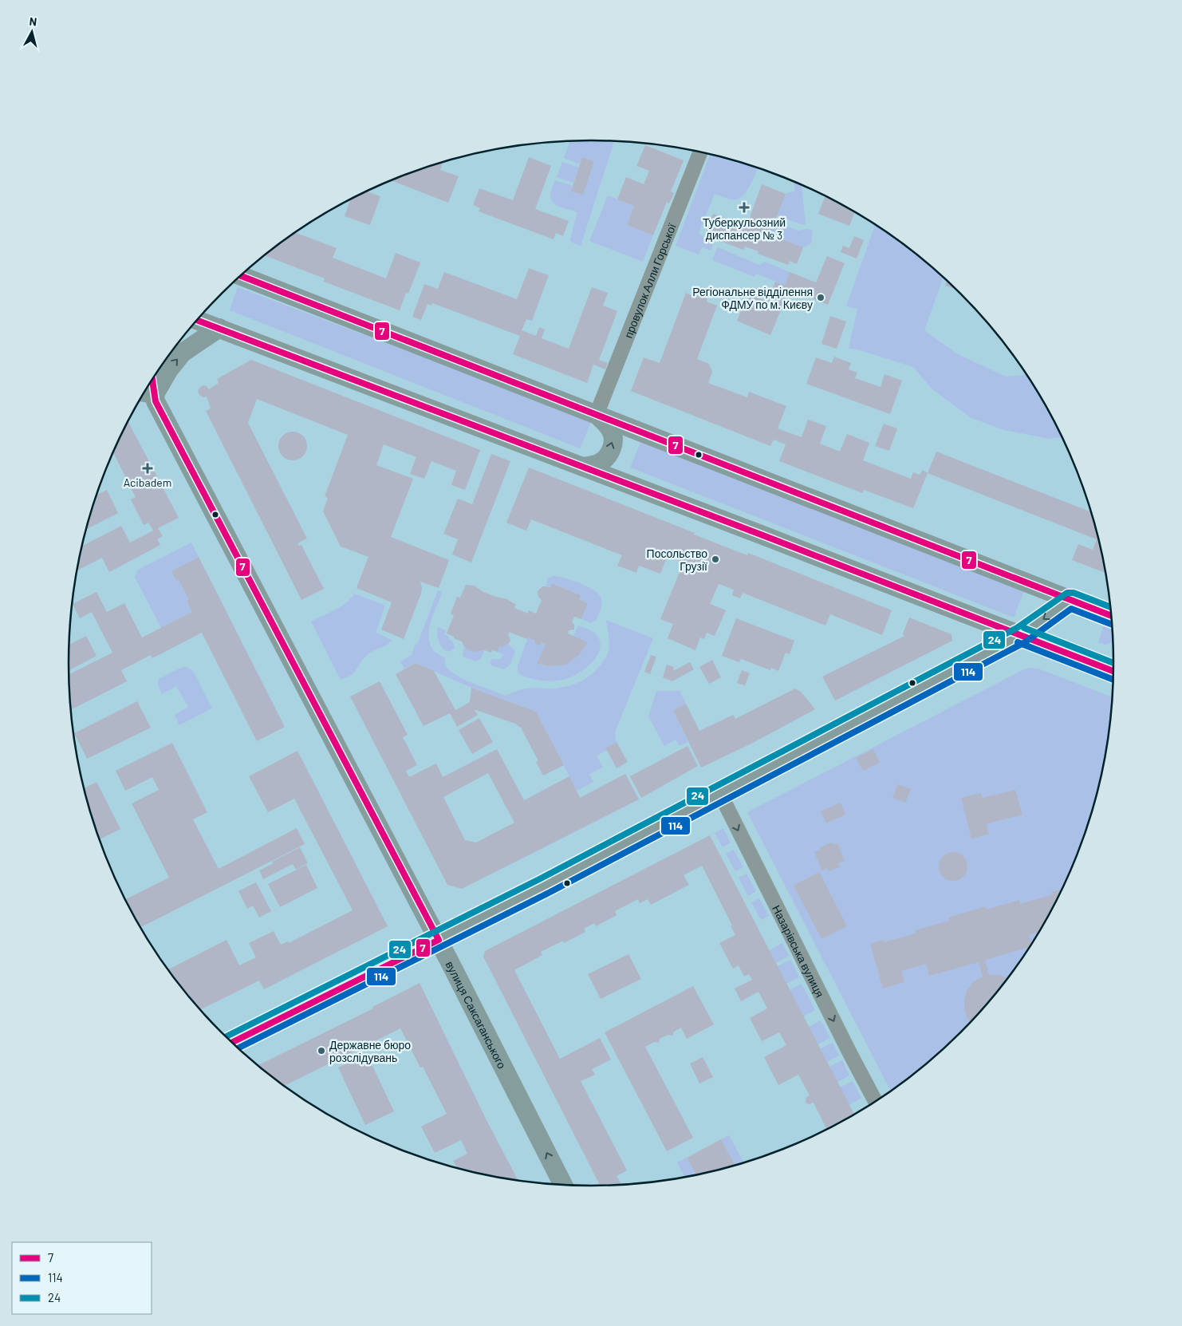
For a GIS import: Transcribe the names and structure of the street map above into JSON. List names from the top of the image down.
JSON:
{
  "streets": {
    "main road": ["вулиця Саксаганського"],
    "street": ["провулок Алли Горської", "Назарівська вулиця"]
  },
  "one_way": ["Назарівська вулиця"],
  "places": {
    "health": ["Туберкульозний диспансер № 3", "Acibadem"],
    "other": ["Регіональне відділення ФДМУ по м. Києву", "Посольство Грузії", "Державне бюро розслідувань"]
  },
  "lines": ["transit line 7", "transit line 24", "transit line 114"],
  "legend": ["7", "114", "24"],
  "north": "top"
}
